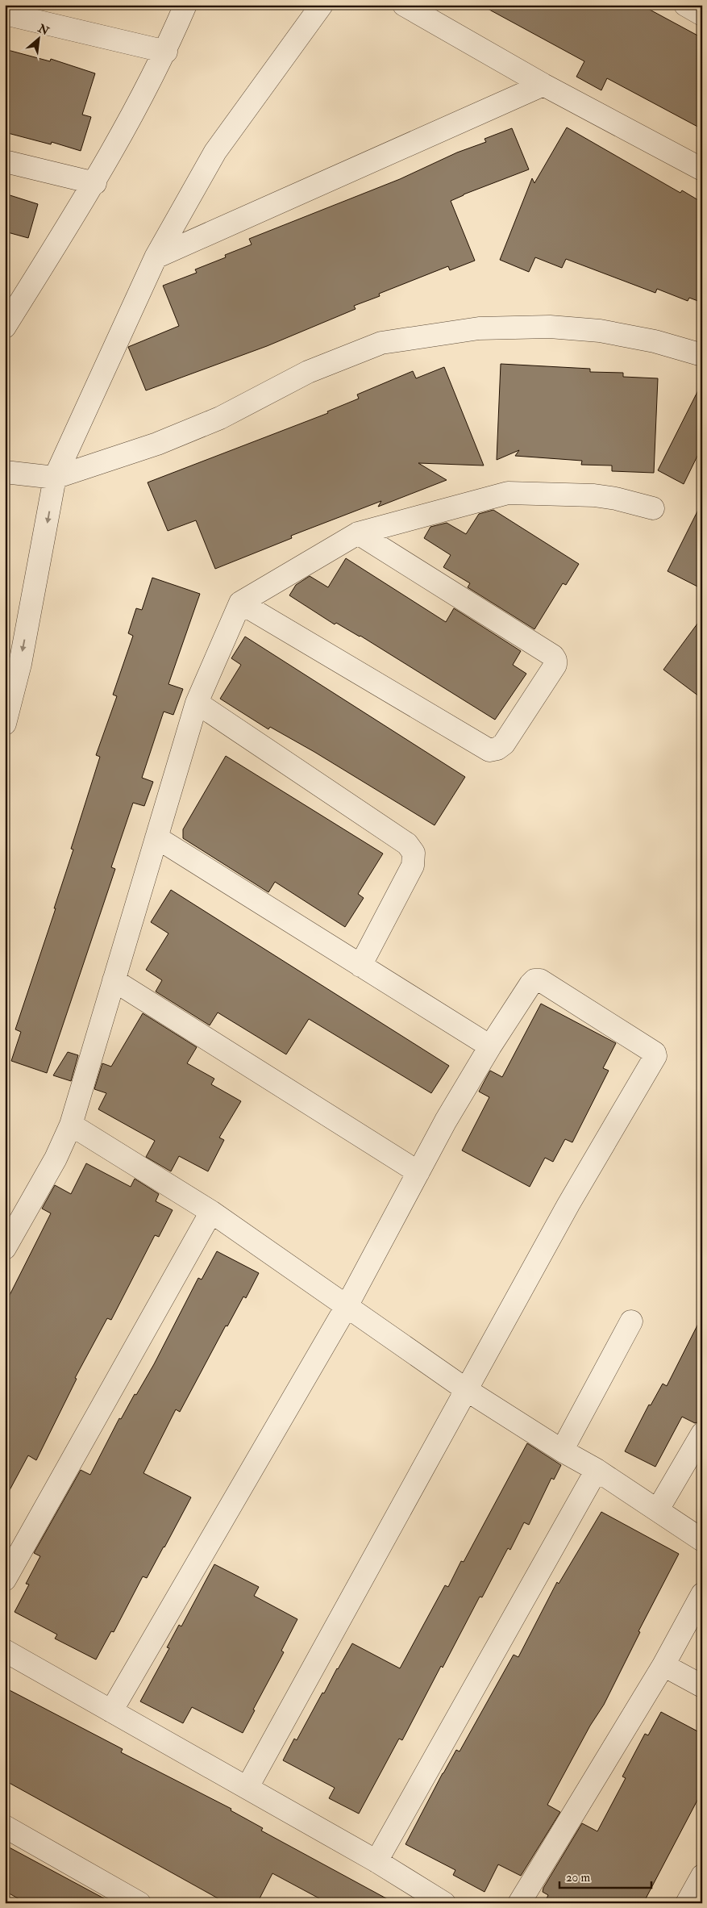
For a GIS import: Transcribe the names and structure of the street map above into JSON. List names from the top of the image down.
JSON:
{
  "scale_bar": "20 m",
  "north": "top right"
}
